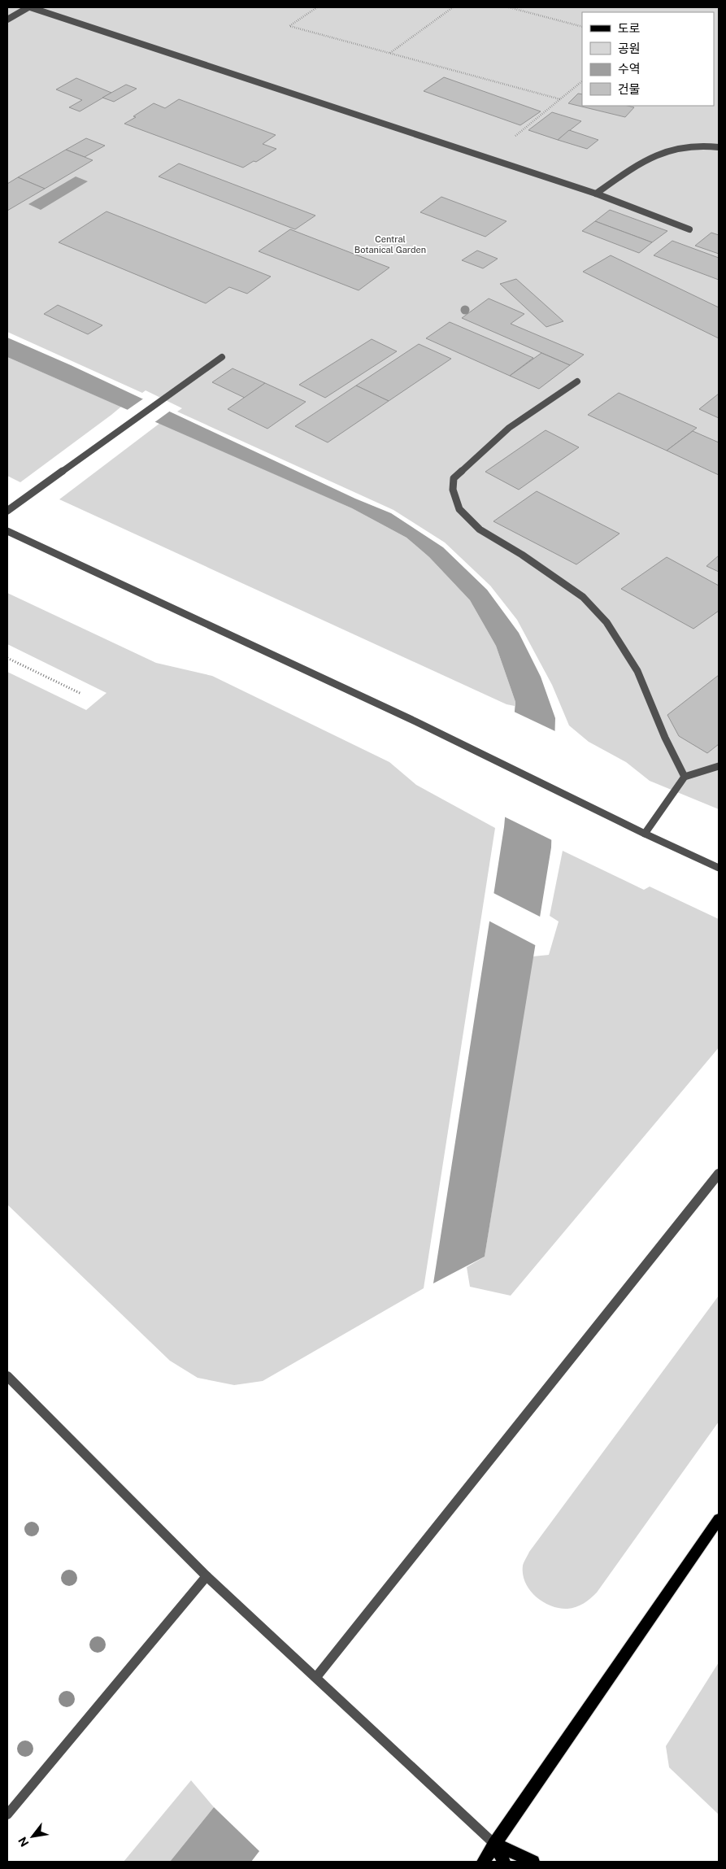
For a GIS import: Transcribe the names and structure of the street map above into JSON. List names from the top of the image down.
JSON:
{
  "parks": ["Central Botanical Garden"],
  "legend": [
    "도로",
    "공원",
    "수역",
    "건물"
  ],
  "north": "bottom left"
}
